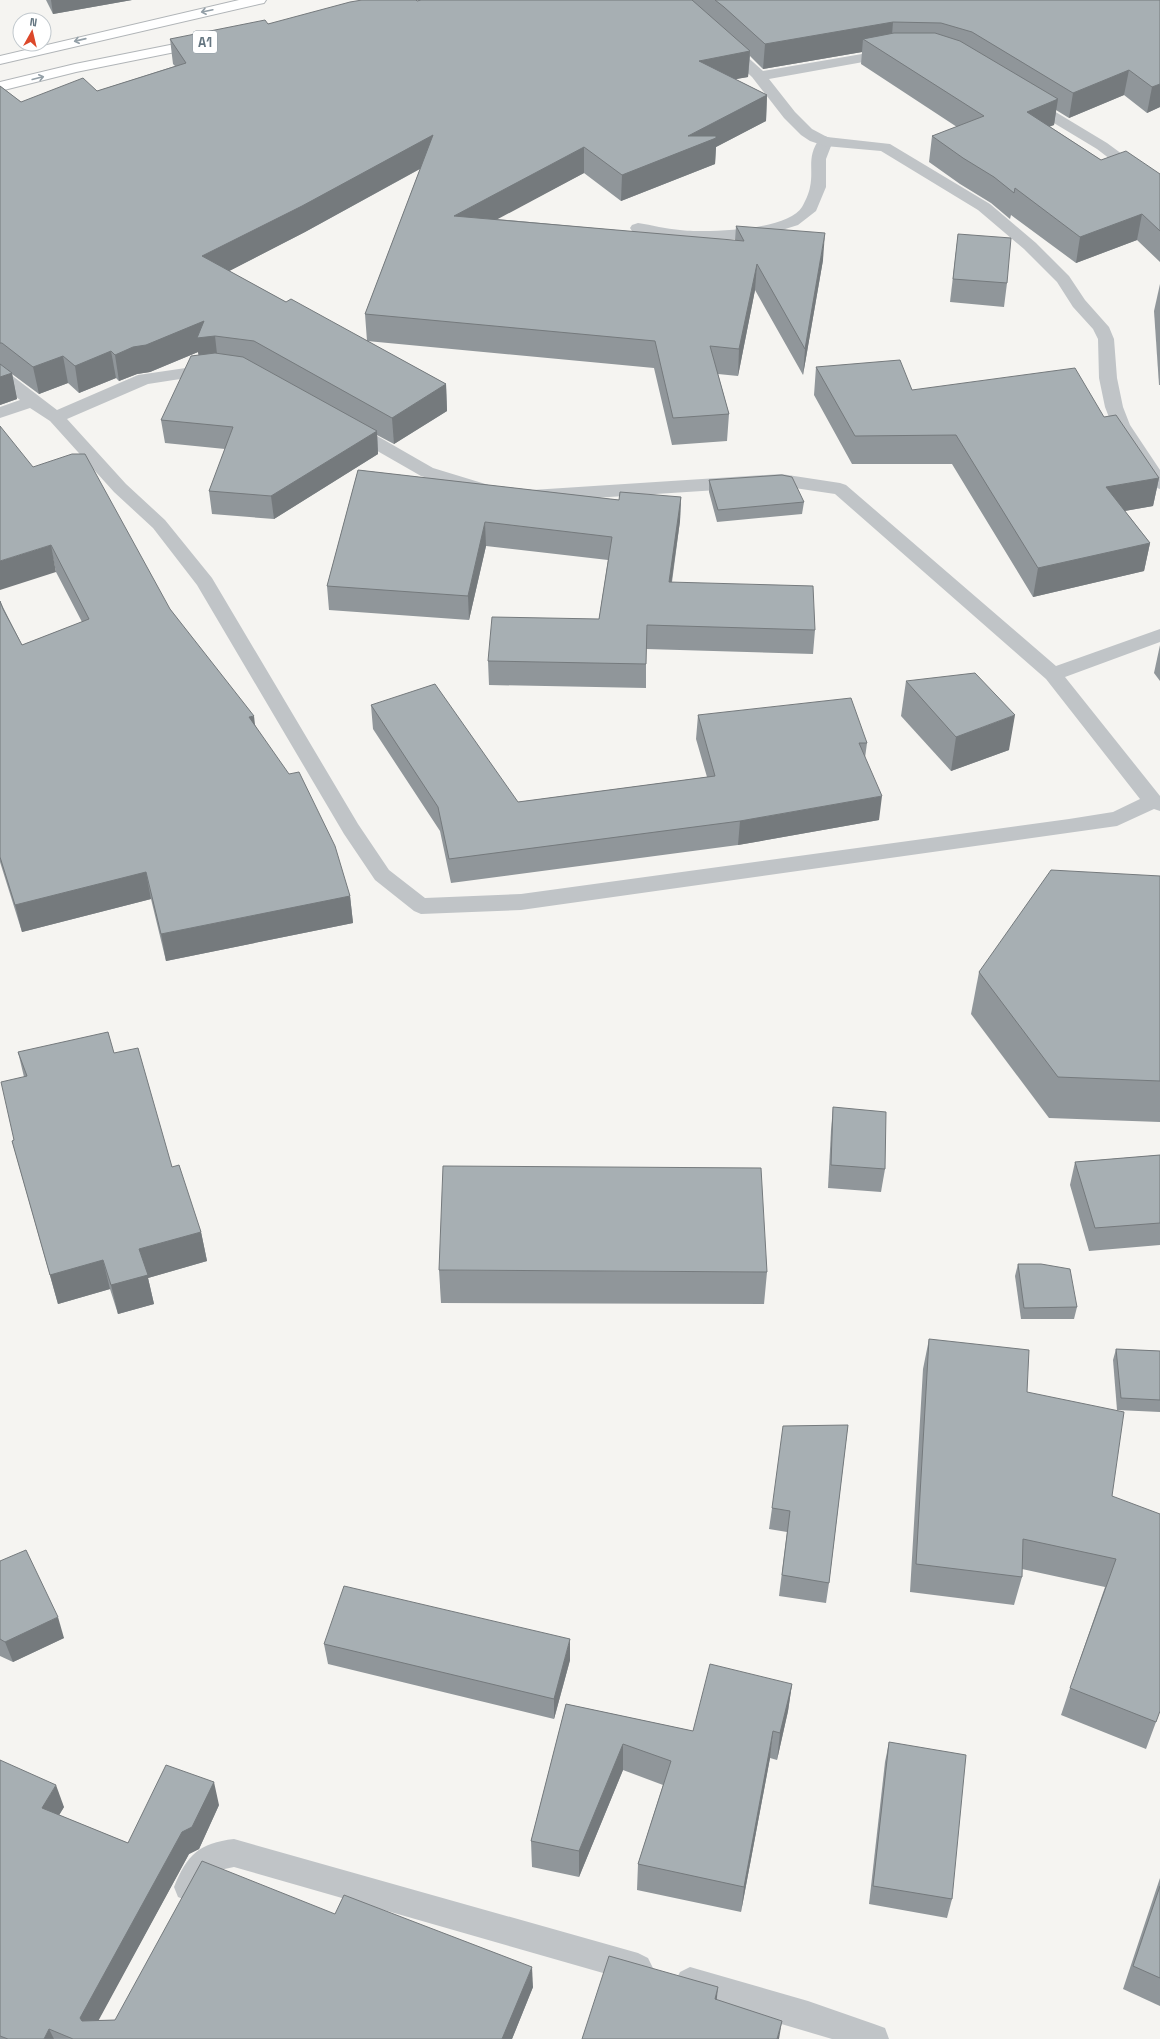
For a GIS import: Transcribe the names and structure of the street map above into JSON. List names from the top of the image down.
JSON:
{
  "streets": {
    "highway": ["A1"]
  },
  "north": "top"
}
